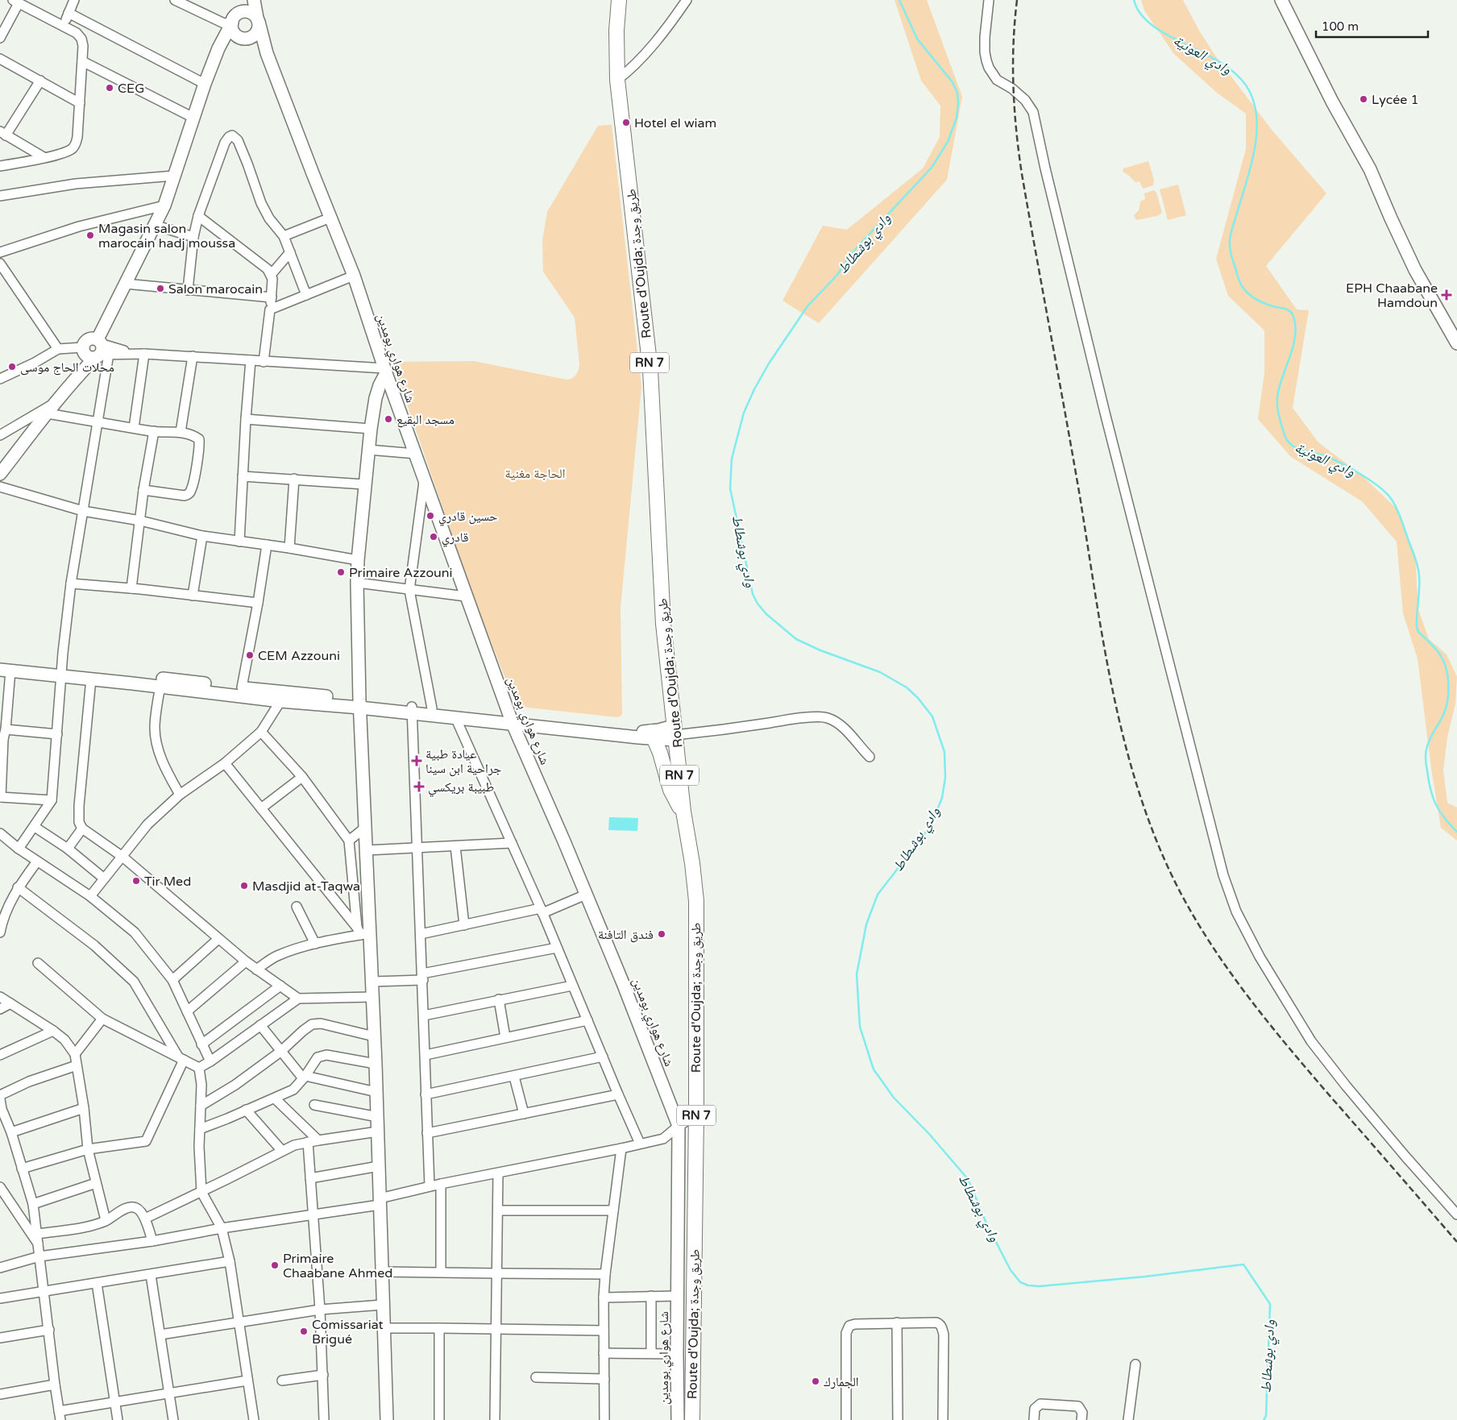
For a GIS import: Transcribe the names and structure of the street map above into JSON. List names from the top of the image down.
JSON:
{
  "streets": {
    "main road": ["Route d'Oujda; طريق وجدة", "RN 7"],
    "street": ["شارع هواري بومدين"]
  },
  "water": ["وادي العونية", "وادي بوشطاط"],
  "parks": ["الحاجة مغنية"],
  "places": {
    "other": [
      "CEG",
      "Lycée 1",
      "Hotel el wiam",
      "Magasin salon marocain hadj moussa",
      "Salon marocain",
      "محلات الحاج موسى",
      "مسجد البقيع",
      "حسين قادري",
      "قادري",
      "Primaire Azzouni",
      "CEM Azzouni",
      "Tir Med",
      "Masdjid at-Taqwa",
      "فندق التافنة",
      "Primaire Chaabane Ahmed",
      "Comissariat Brigué",
      "الجمارك"
    ],
    "health": ["EPH Chaabane Hamdoun", "عيادة طبية جراحية ابن سينا", "طبيبة بريكسي"]
  },
  "scale_bar": "100 m"
}
